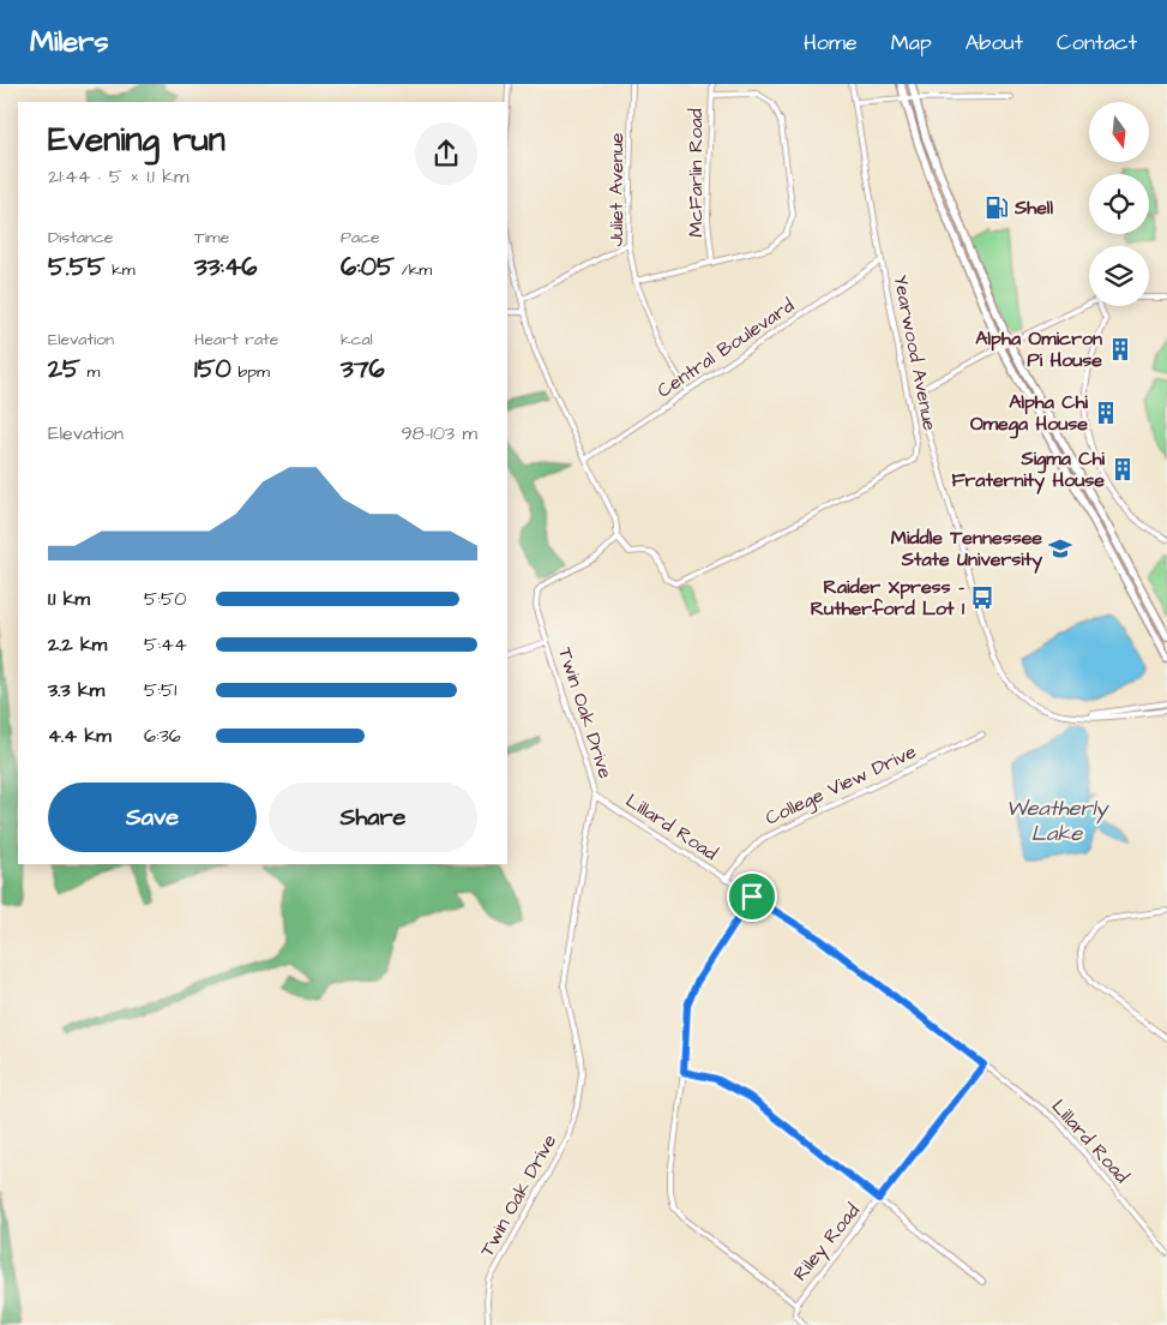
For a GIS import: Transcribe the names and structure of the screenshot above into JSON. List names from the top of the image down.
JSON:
{
  "streets": {
    "street": [
      "McFarlin Road",
      "Juliet Avenue",
      "Central Boulevard",
      "Yearwood Avenue",
      "Twin Oak Drive",
      "College View Drive",
      "Lillard Road",
      "Riley Road"
    ]
  },
  "crossings": [
    ["Juliet Avenue", "Central Boulevard"],
    ["Central Boulevard", "Yearwood Avenue"],
    ["Yearwood Avenue", "Twin Oak Drive"],
    ["Twin Oak Drive", "Lillard Road"],
    ["College View Drive", "Lillard Road"],
    ["Lillard Road", "Riley Road"]
  ],
  "water": ["Weatherly Lake"],
  "places": {
    "fuel station": ["Shell"],
    "building": ["Alpha Omicron Pi House", "Alpha Chi Omega House", "Sigma Chi Fraternity House"],
    "school or university": ["Middle Tennessee State University"],
    "bus stop": ["Raider Xpress - Rutherford Lot 1"]
  },
  "north": "bottom",
  "page": {
    "header": "Milers",
    "nav": [
      "Home",
      "Map",
      "About",
      "Contact"
    ],
    "heading": ["Evening run", "21:44 · 5 × 1.1 km"],
    "stats": [
      ["Distance", "5.55 km"],
      ["Time", "33:46"],
      ["Pace", "6:05 /km"],
      ["Elevation", "25 m"],
      ["Heart rate", "150 bpm"],
      ["kcal", "376"]
    ],
    "chart": ["Elevation", "98–103 m"],
    "list": [
      {
        "name": "1.1 km",
        "note": "5:50"
      },
      {
        "name": "2.2 km",
        "note": "5:44"
      },
      {
        "name": "3.3 km",
        "note": "5:51"
      },
      {
        "name": "4.4 km",
        "note": "6:36"
      }
    ],
    "buttons": ["Save", "Share"]
  }
}
